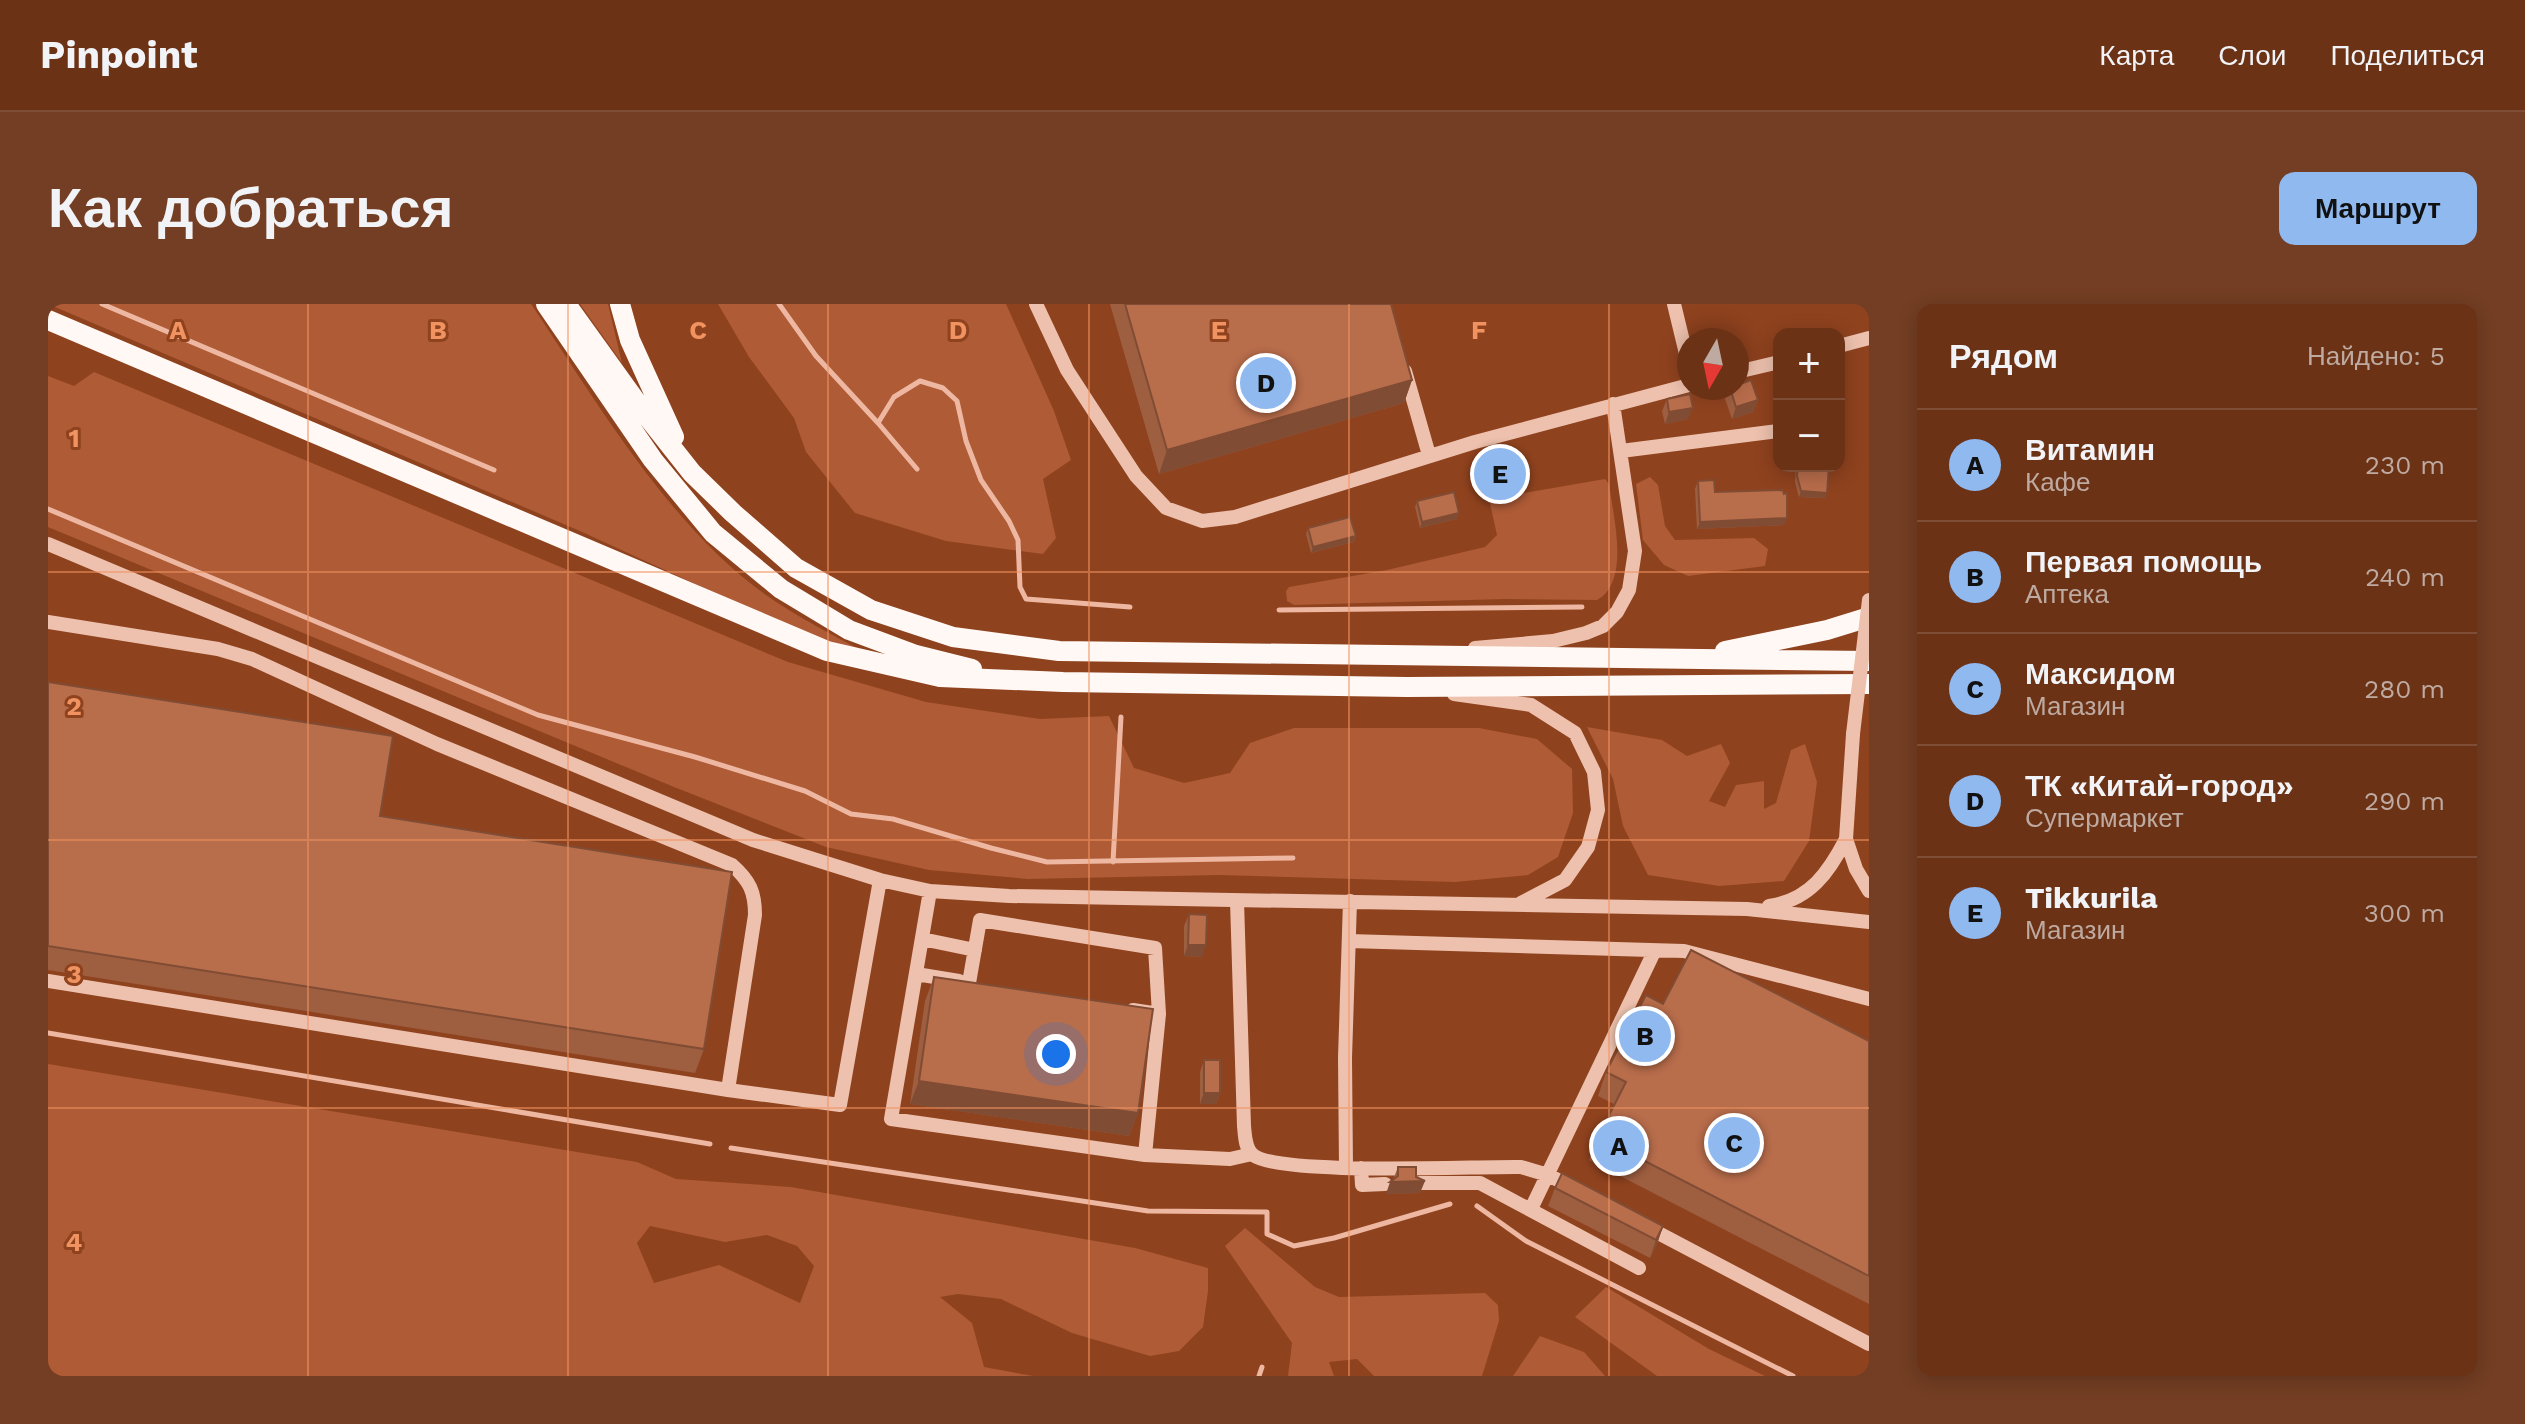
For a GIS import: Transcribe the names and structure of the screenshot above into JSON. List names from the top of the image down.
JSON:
{
  "north": "bottom",
  "page": {
    "header": "Pinpoint",
    "nav": ["Карта", "Слои", "Поделиться"],
    "buttons": "Маршрут",
    "title": "Как добраться",
    "heading": ["Рядом", "Найдено: 5"],
    "map_buttons": ["+", "−"],
    "pins": [
      "D",
      "E",
      "B",
      "C",
      "A"
    ],
    "list": [
      {
        "mark": "A",
        "name": "Витамин",
        "note": "Кафе",
        "value": "230 m"
      },
      {
        "mark": "B",
        "name": "Первая помощь",
        "note": "Аптека",
        "value": "240 m"
      },
      {
        "mark": "C",
        "name": "Максидом",
        "note": "Магазин",
        "value": "280 m"
      },
      {
        "mark": "D",
        "name": "ТК «Китай-город»",
        "note": "Супермаркет",
        "value": "290 m"
      },
      {
        "mark": "E",
        "name": "Tikkurila",
        "note": "Магазин",
        "value": "300 m"
      }
    ]
  },
  "grid": {
    "columns": [
      "A",
      "B",
      "C",
      "D",
      "E",
      "F"
    ],
    "rows": [
      "1",
      "2",
      "3",
      "4"
    ]
  }
}
